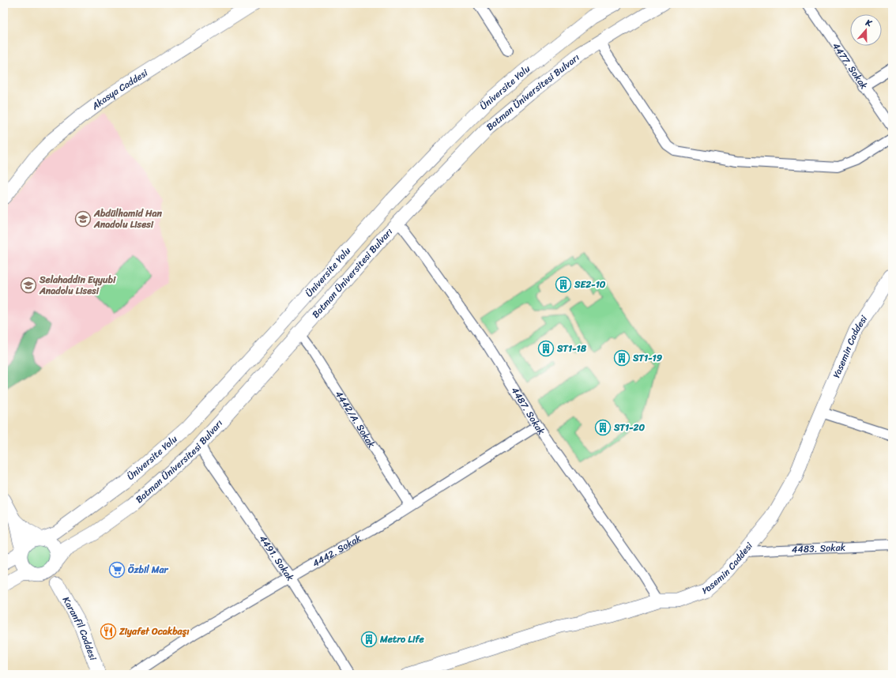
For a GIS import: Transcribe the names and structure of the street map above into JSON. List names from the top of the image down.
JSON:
{
  "streets": {
    "main road": [
      "Üniversite Yolu",
      "Akasya Caddesi",
      "Batman Üniversitesi Bulvarı",
      "Yasemin Caddesi",
      "Karanfil Caddesi"
    ],
    "street": [
      "4477. Sokak",
      "4487. Sokak",
      "4442/A. Sokak",
      "4483. Sokak",
      "4442. Sokak",
      "4491. Sokak"
    ]
  },
  "crossings": [
    ["Üniversite Yolu", "Batman Üniversitesi Bulvarı"],
    ["Batman Üniversitesi Bulvarı", "4487. Sokak"],
    ["Batman Üniversitesi Bulvarı", "4442/A. Sokak"],
    ["Batman Üniversitesi Bulvarı", "4491. Sokak"],
    ["Yasemin Caddesi", "4487. Sokak"],
    ["Yasemin Caddesi", "4483. Sokak"],
    ["4487. Sokak", "4442. Sokak"],
    ["4442/A. Sokak", "4442. Sokak"],
    ["4442. Sokak", "4491. Sokak"]
  ],
  "places": {
    "school or university": ["Abdülhamid Han Anadolu Lisesi", "Selahaddin Eyyubi Anadolu Lisesi"],
    "building": [
      "SE2-10",
      "ST1-18",
      "ST1-19",
      "ST1-20",
      "Metro Life"
    ],
    "supermarket": ["Özbil Mar"],
    "restaurant": ["Ziyafet Ocakbaşı"]
  },
  "north": "top"
}
